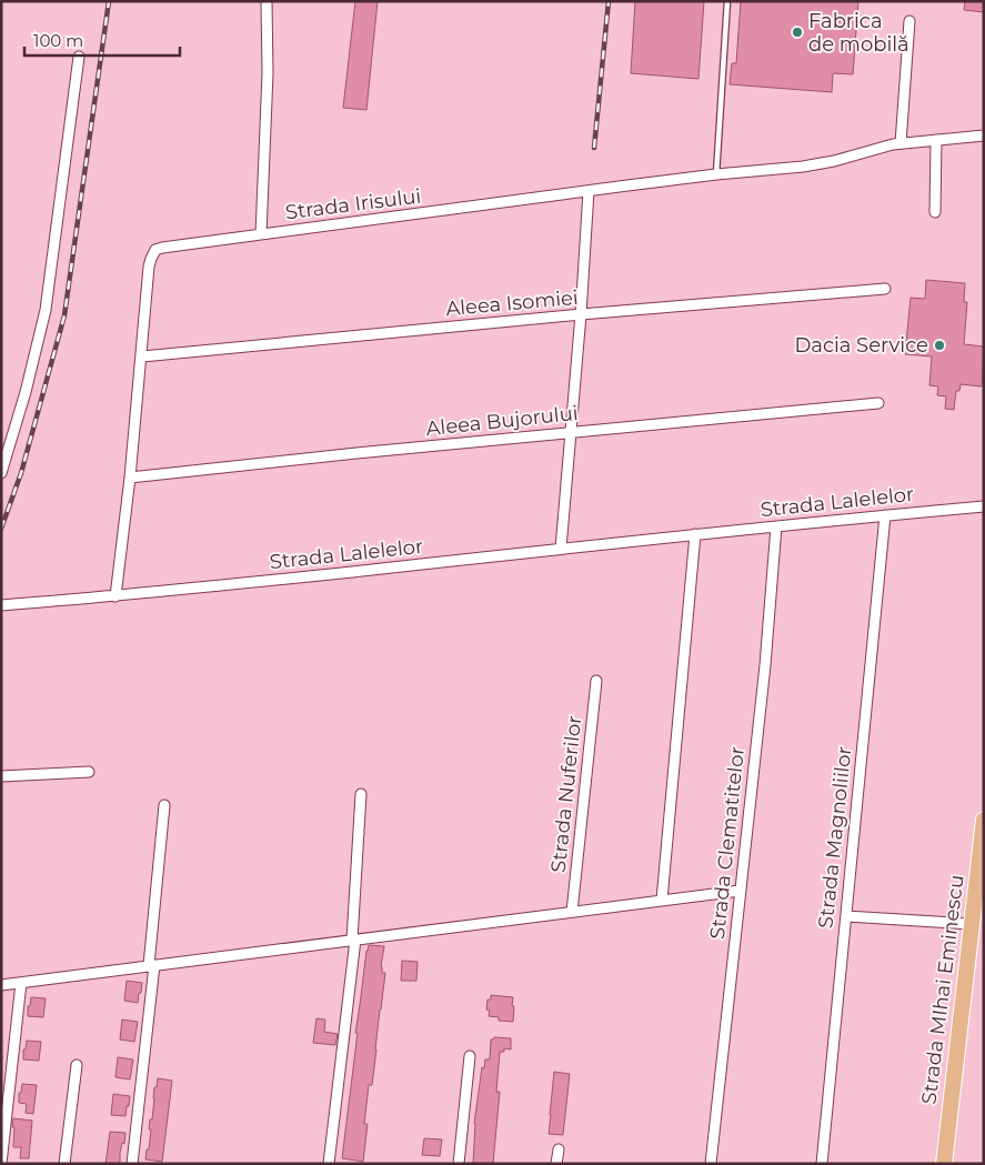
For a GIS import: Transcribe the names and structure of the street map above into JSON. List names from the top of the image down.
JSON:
{
  "streets": {
    "main road": ["Strada MIhai Eminescu"],
    "street": [
      "Strada Irisului",
      "Aleea Isomiei",
      "Aleea Bujorului",
      "Strada Lalelelor",
      "Strada Nuferilor",
      "Strada Magnoliilor",
      "Strada Clematitelor"
    ]
  },
  "crossings": [
    ["Strada Irisului", "Aleea Isomiei"],
    ["Strada Irisului", "Aleea Bujorului"],
    ["Strada Irisului", "Strada Lalelelor"],
    ["Strada Lalelelor", "Strada Magnoliilor"],
    ["Strada Lalelelor", "Strada Clematitelor"]
  ],
  "places": ["Fabrica de mobilă", "Dacia Service"],
  "scale_bar": "100 m"
}
